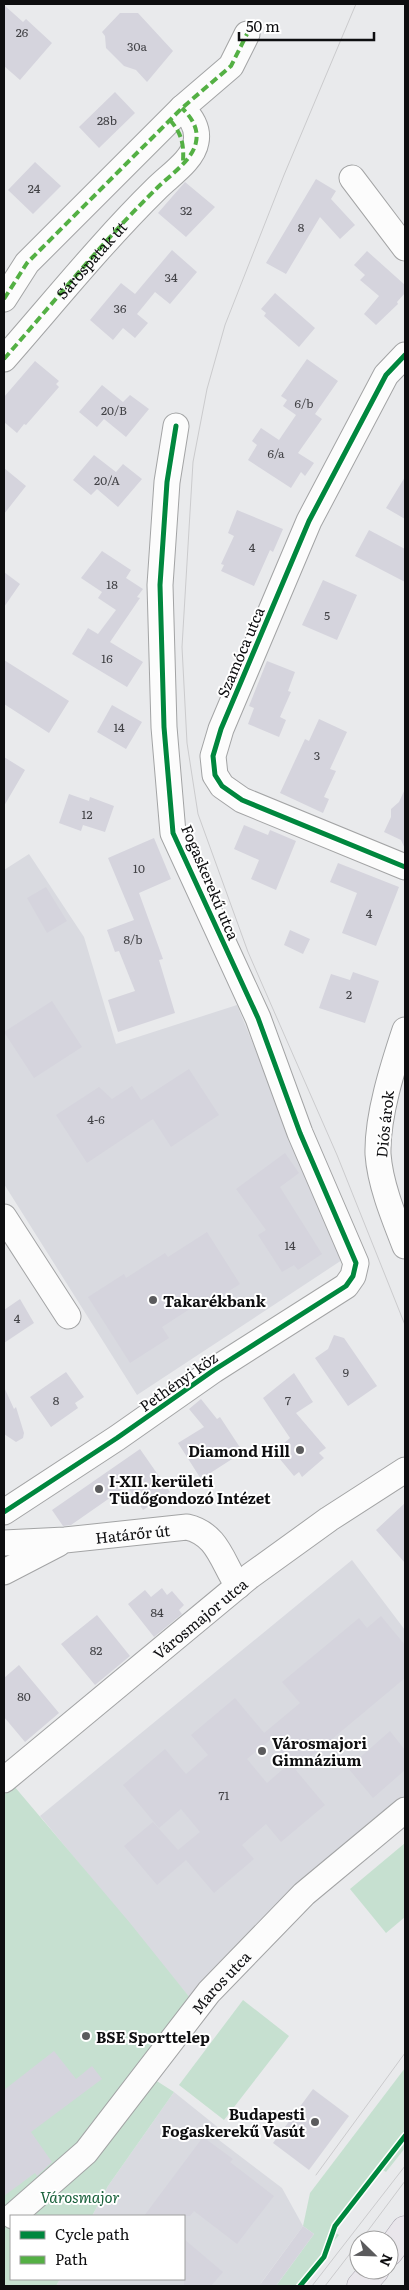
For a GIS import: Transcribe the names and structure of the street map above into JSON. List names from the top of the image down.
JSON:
{
  "streets": {
    "street": [
      "Sárospatak út",
      "Szamóca utca",
      "Fogaskerekű utca",
      "Diós árok",
      "Pethényi köz",
      "Határőr út",
      "Városmajor utca",
      "Maros utca"
    ]
  },
  "crossings": [
    ["Fogaskerekű utca", "Pethényi köz"],
    ["Határőr út", "Városmajor utca"]
  ],
  "parks": ["Városmajor"],
  "places": [
    "Takarékbank",
    "Diamond Hill",
    "I-XII. kerületi Tüdőgondozó Intézet",
    "Városmajori Gimnázium",
    "BSE Sporttelep",
    "Budapesti Fogaskerekű Vasút"
  ],
  "house_numbers": [
    "26",
    "30a",
    "28b",
    "24",
    "32",
    "8",
    "34",
    "36",
    "6/b",
    "20/B",
    "6/a",
    "20/A",
    "4",
    "18",
    "5",
    "16",
    "14",
    "3",
    "12",
    "10",
    "4",
    "8/b",
    "2",
    "4-6",
    "14",
    "4",
    "9",
    "8",
    "7",
    "84",
    "82",
    "80",
    "71"
  ],
  "legend": ["Cycle path", "Path"],
  "scale_bar": "50 m",
  "north": "bottom right"
}
